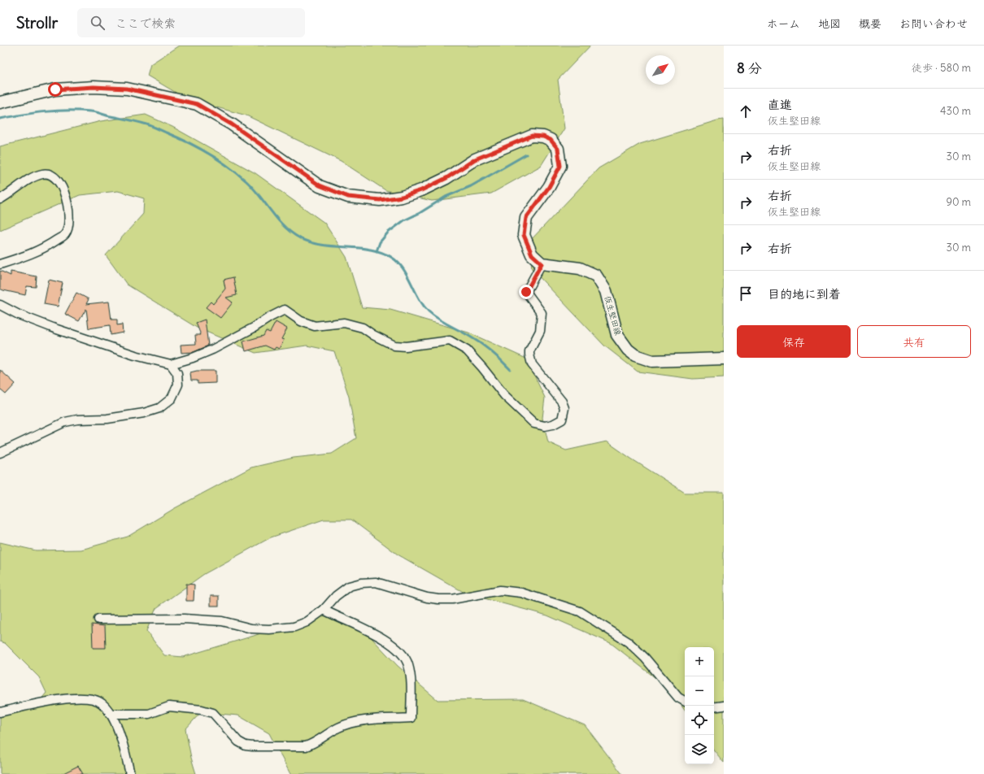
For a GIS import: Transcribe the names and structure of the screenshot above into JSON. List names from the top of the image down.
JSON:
{
  "streets": {
    "main road": ["仮生堅田線"]
  },
  "north": "top right",
  "page": {
    "header": "Strollr",
    "search": "ここで検索",
    "nav": [
      "ホーム",
      "地図",
      "概要",
      "お問い合わせ"
    ],
    "heading": ["8 分", "徒歩 · 580 m"],
    "list": [
      ["直進", "仮生堅田線", "430 m"],
      ["右折", "仮生堅田線", "30 m"],
      ["右折", "仮生堅田線", "90 m"],
      ["右折", "30 m"],
      "目的地に到着"
    ],
    "buttons": ["保存", "共有"],
    "map_buttons": ["+", "−"]
  }
}
